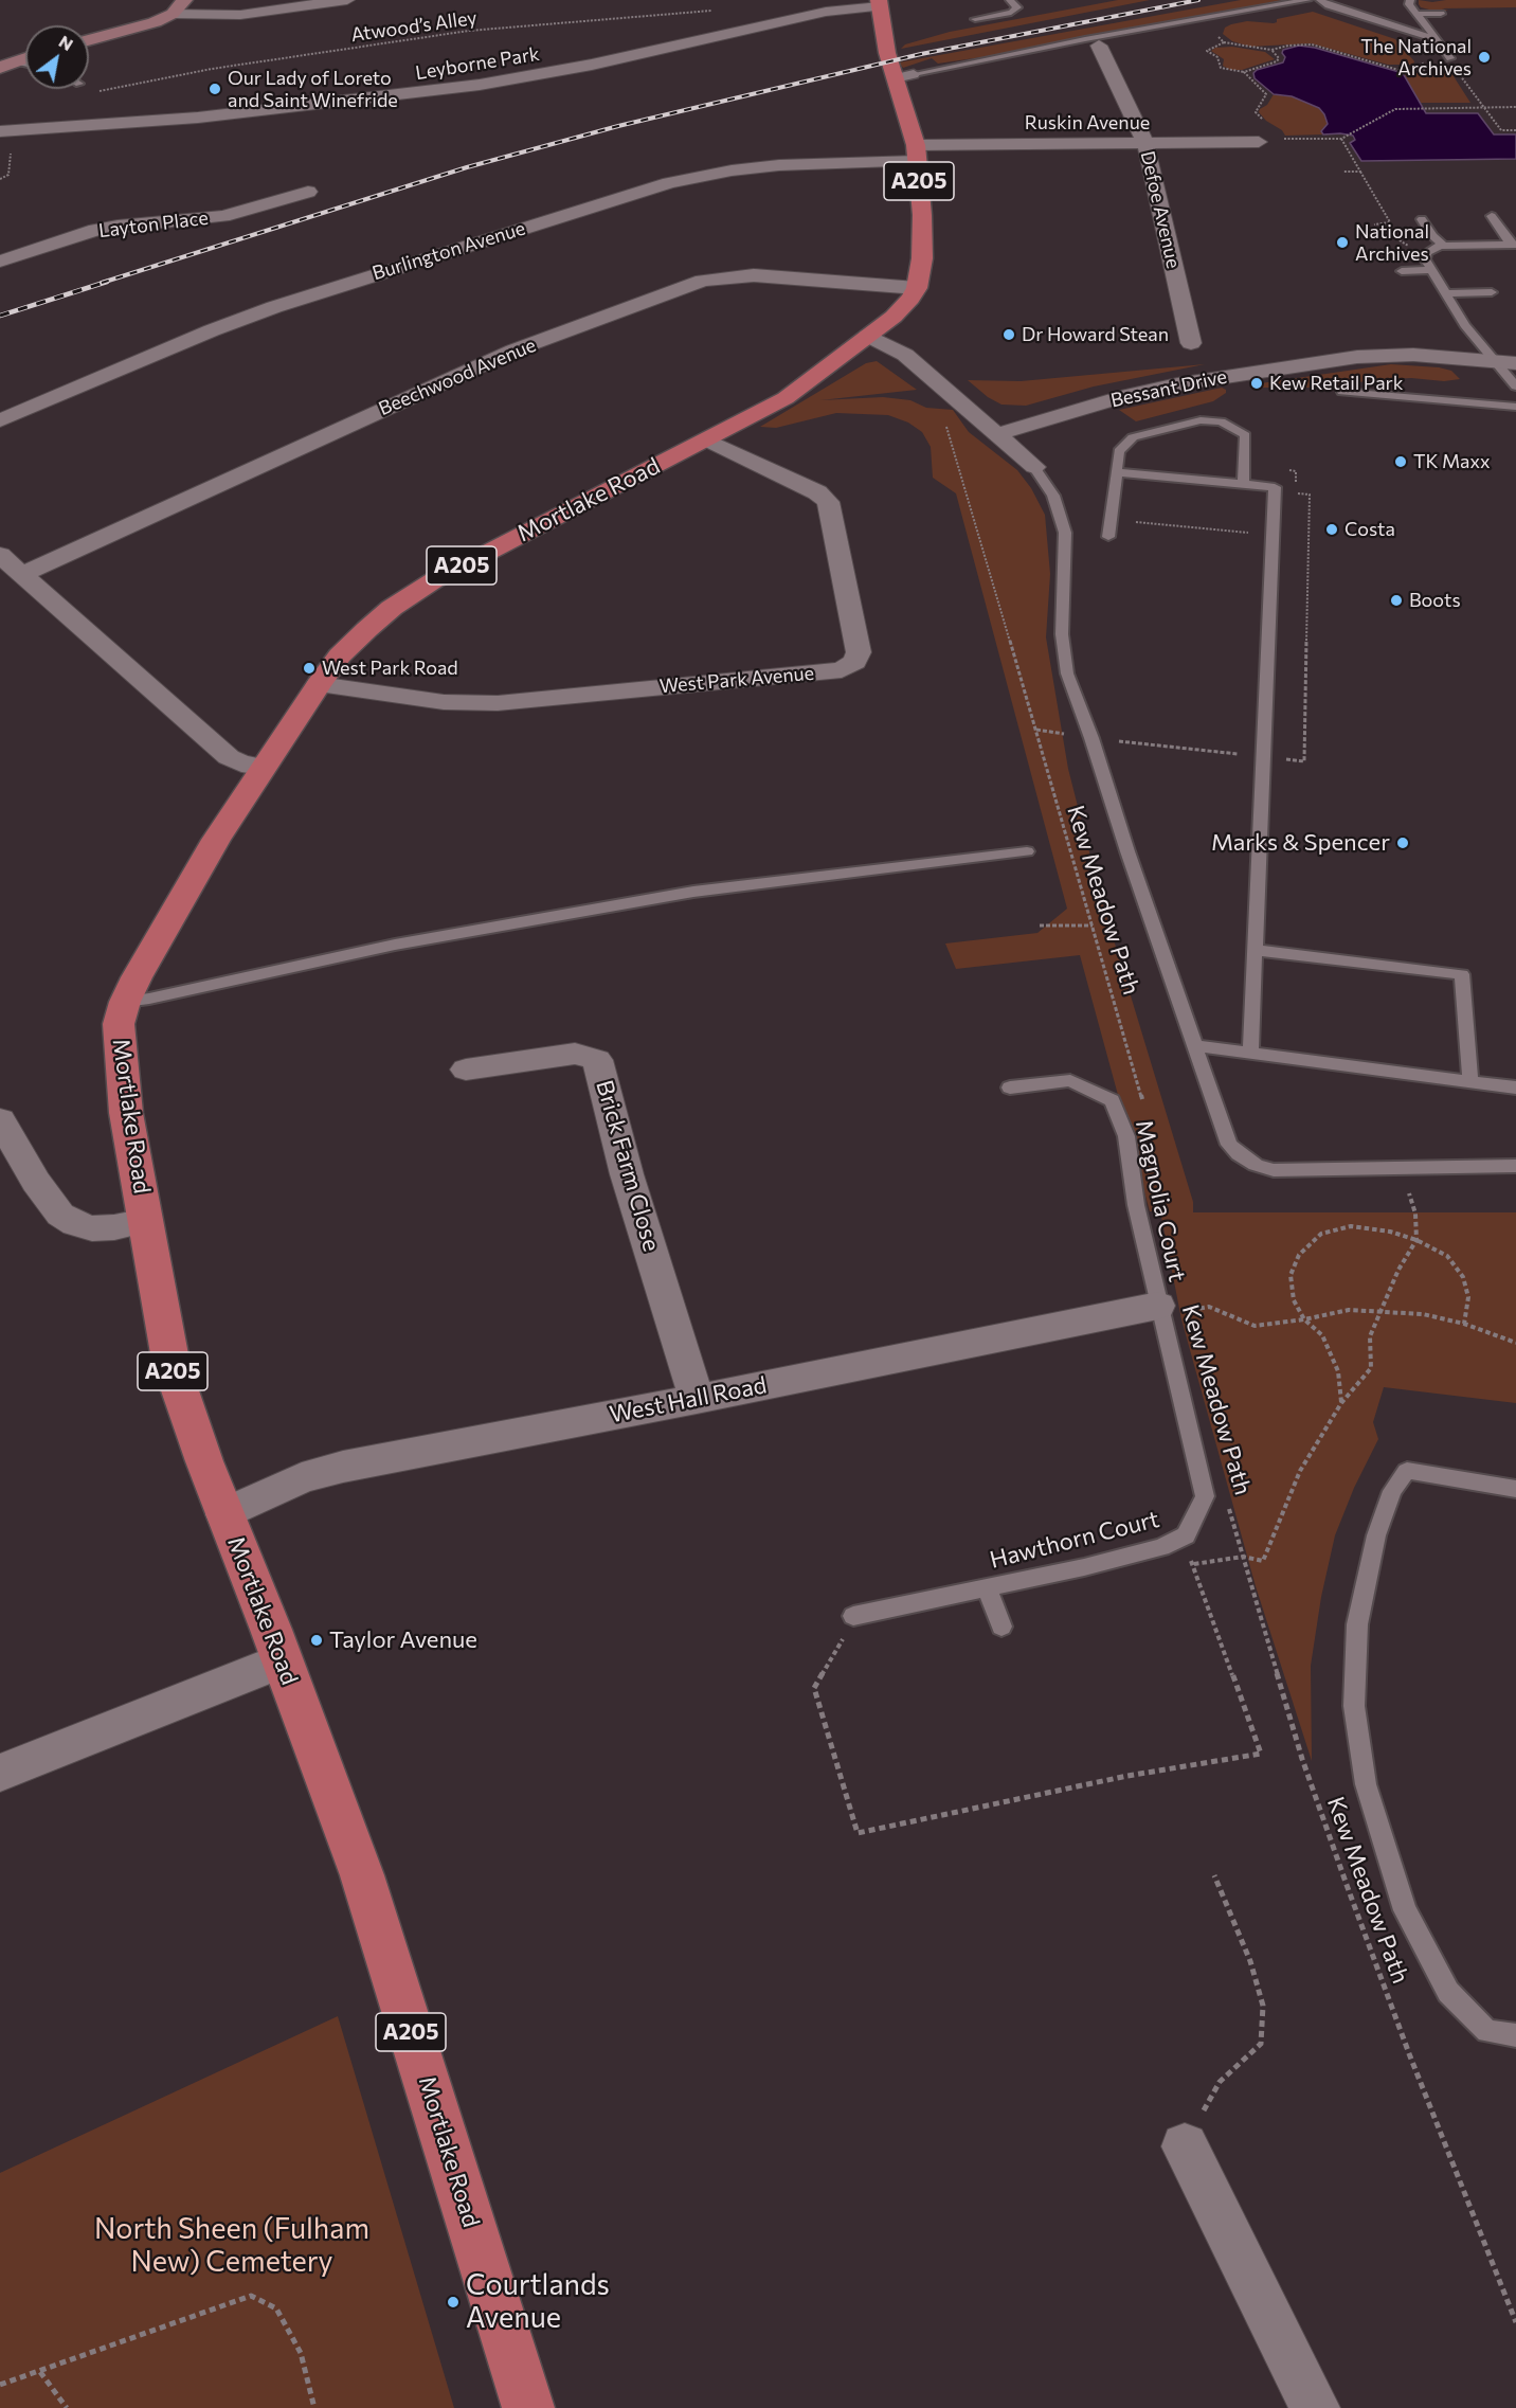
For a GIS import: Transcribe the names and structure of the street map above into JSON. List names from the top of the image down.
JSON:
{
  "streets": {
    "highway": ["A205", "Mortlake Road"],
    "street": [
      "Leyborne Park",
      "Ruskin Avenue",
      "Defoe Avenue",
      "Layton Place",
      "Burlington Avenue",
      "Beechwood Avenue",
      "Bessant Drive",
      "West Park Avenue",
      "Brick Farm Close",
      "West Hall Road"
    ],
    "lane": ["Magnolia Court", "Hawthorn Court"],
    "path": ["Atwood’s Alley", "Kew Meadow Path"]
  },
  "crossings": [
    ["Leyborne Park", "Mortlake Road"],
    ["Ruskin Avenue", "Defoe Avenue"],
    ["Ruskin Avenue", "Burlington Avenue"],
    ["Ruskin Avenue", "Mortlake Road"],
    ["Burlington Avenue", "Mortlake Road"],
    ["Beechwood Avenue", "Mortlake Road"],
    ["Mortlake Road", "West Park Avenue"],
    ["Mortlake Road", "West Hall Road"],
    ["Brick Farm Close", "West Hall Road"],
    ["Magnolia Court", "West Hall Road"],
    ["Magnolia Court", "Hawthorn Court"],
    ["West Hall Road", "Hawthorn Court"]
  ],
  "parks": ["North Sheen (Fulham New) Cemetery"],
  "places": [
    "The National Archives",
    "Our Lady of Loreto and Saint Winefride",
    "National Archives",
    "Dr Howard Stean",
    "Kew Retail Park",
    "TK Maxx",
    "Costa",
    "Boots",
    "West Park Road",
    "Marks & Spencer",
    "Taylor Avenue",
    "Courtlands Avenue"
  ],
  "north": "top right"
}
